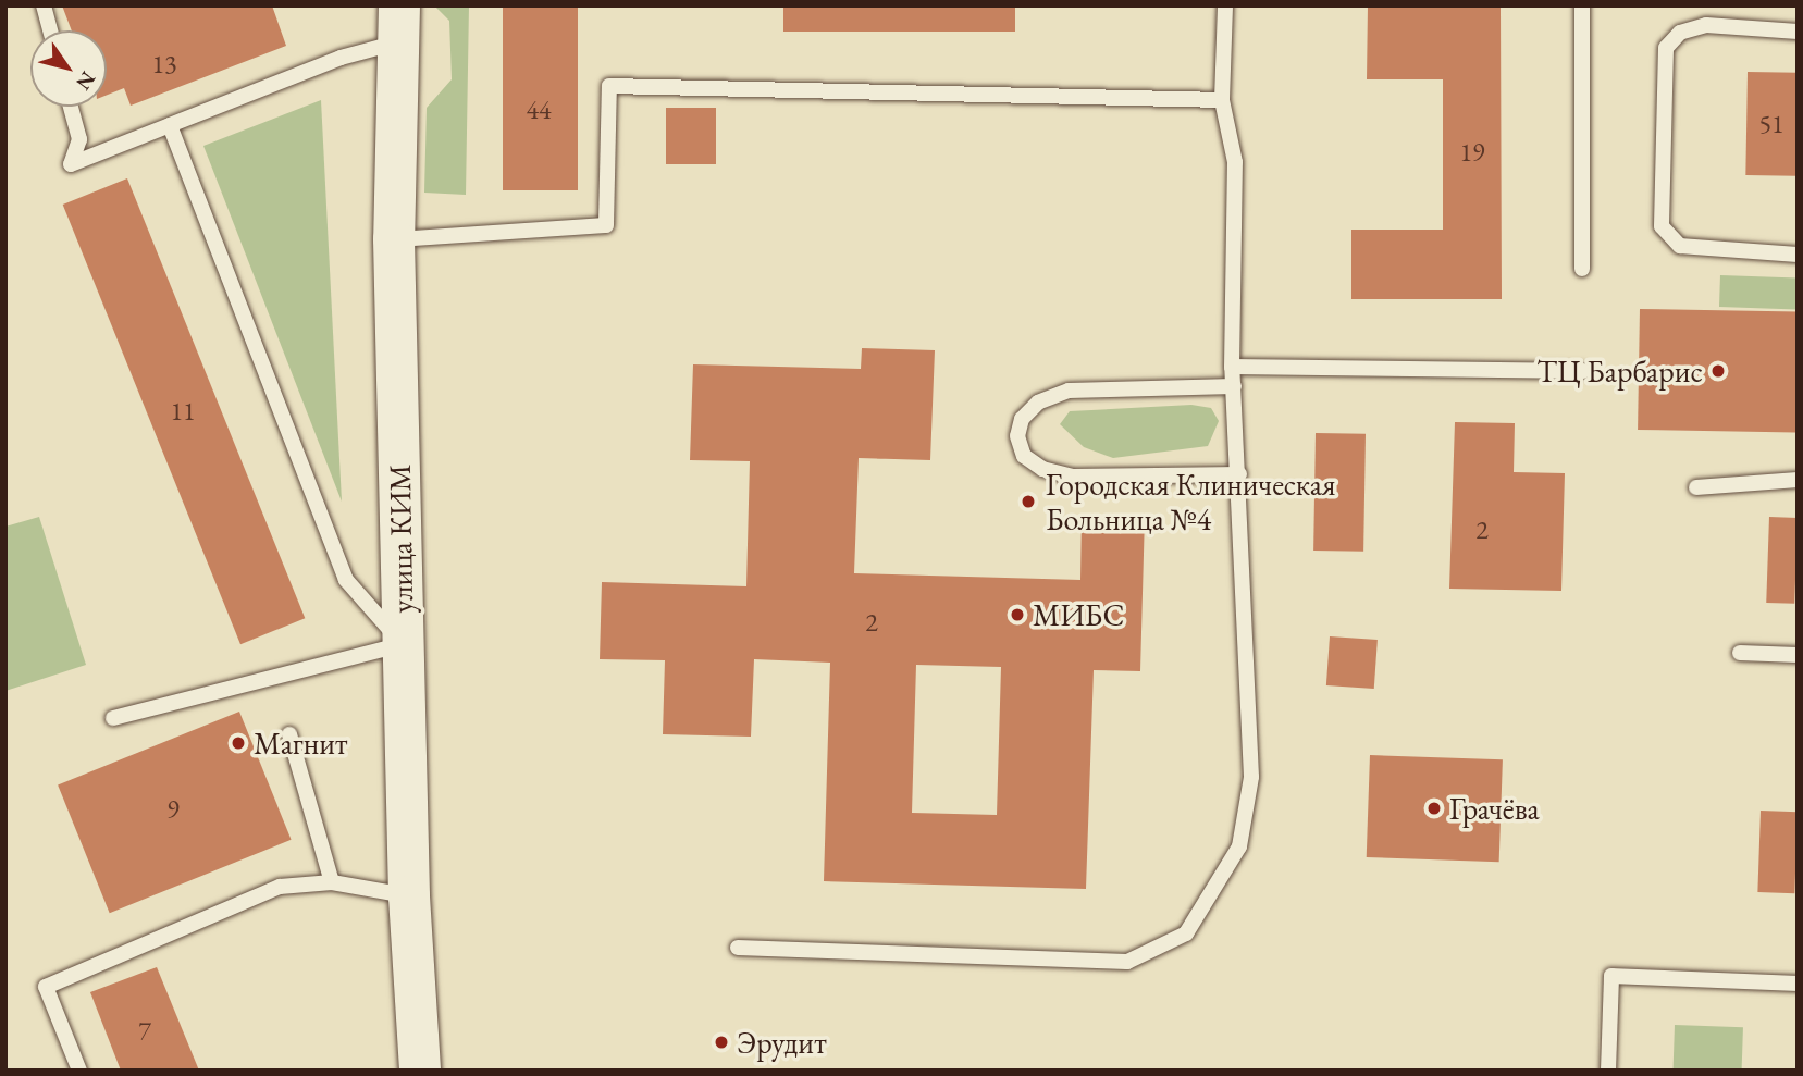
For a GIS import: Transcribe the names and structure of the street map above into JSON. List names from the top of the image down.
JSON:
{
  "streets": {
    "street": ["улица КИМ"]
  },
  "places": [
    "ТЦ Барбарис",
    "Городская Клиническая Больница №4",
    "МИБС",
    "Магнит",
    "Грачёва",
    "Эрудит"
  ],
  "house_numbers": [
    "13",
    "44",
    "51",
    "19",
    "11",
    "2",
    "2",
    "9",
    "7"
  ],
  "north": "bottom right"
}
